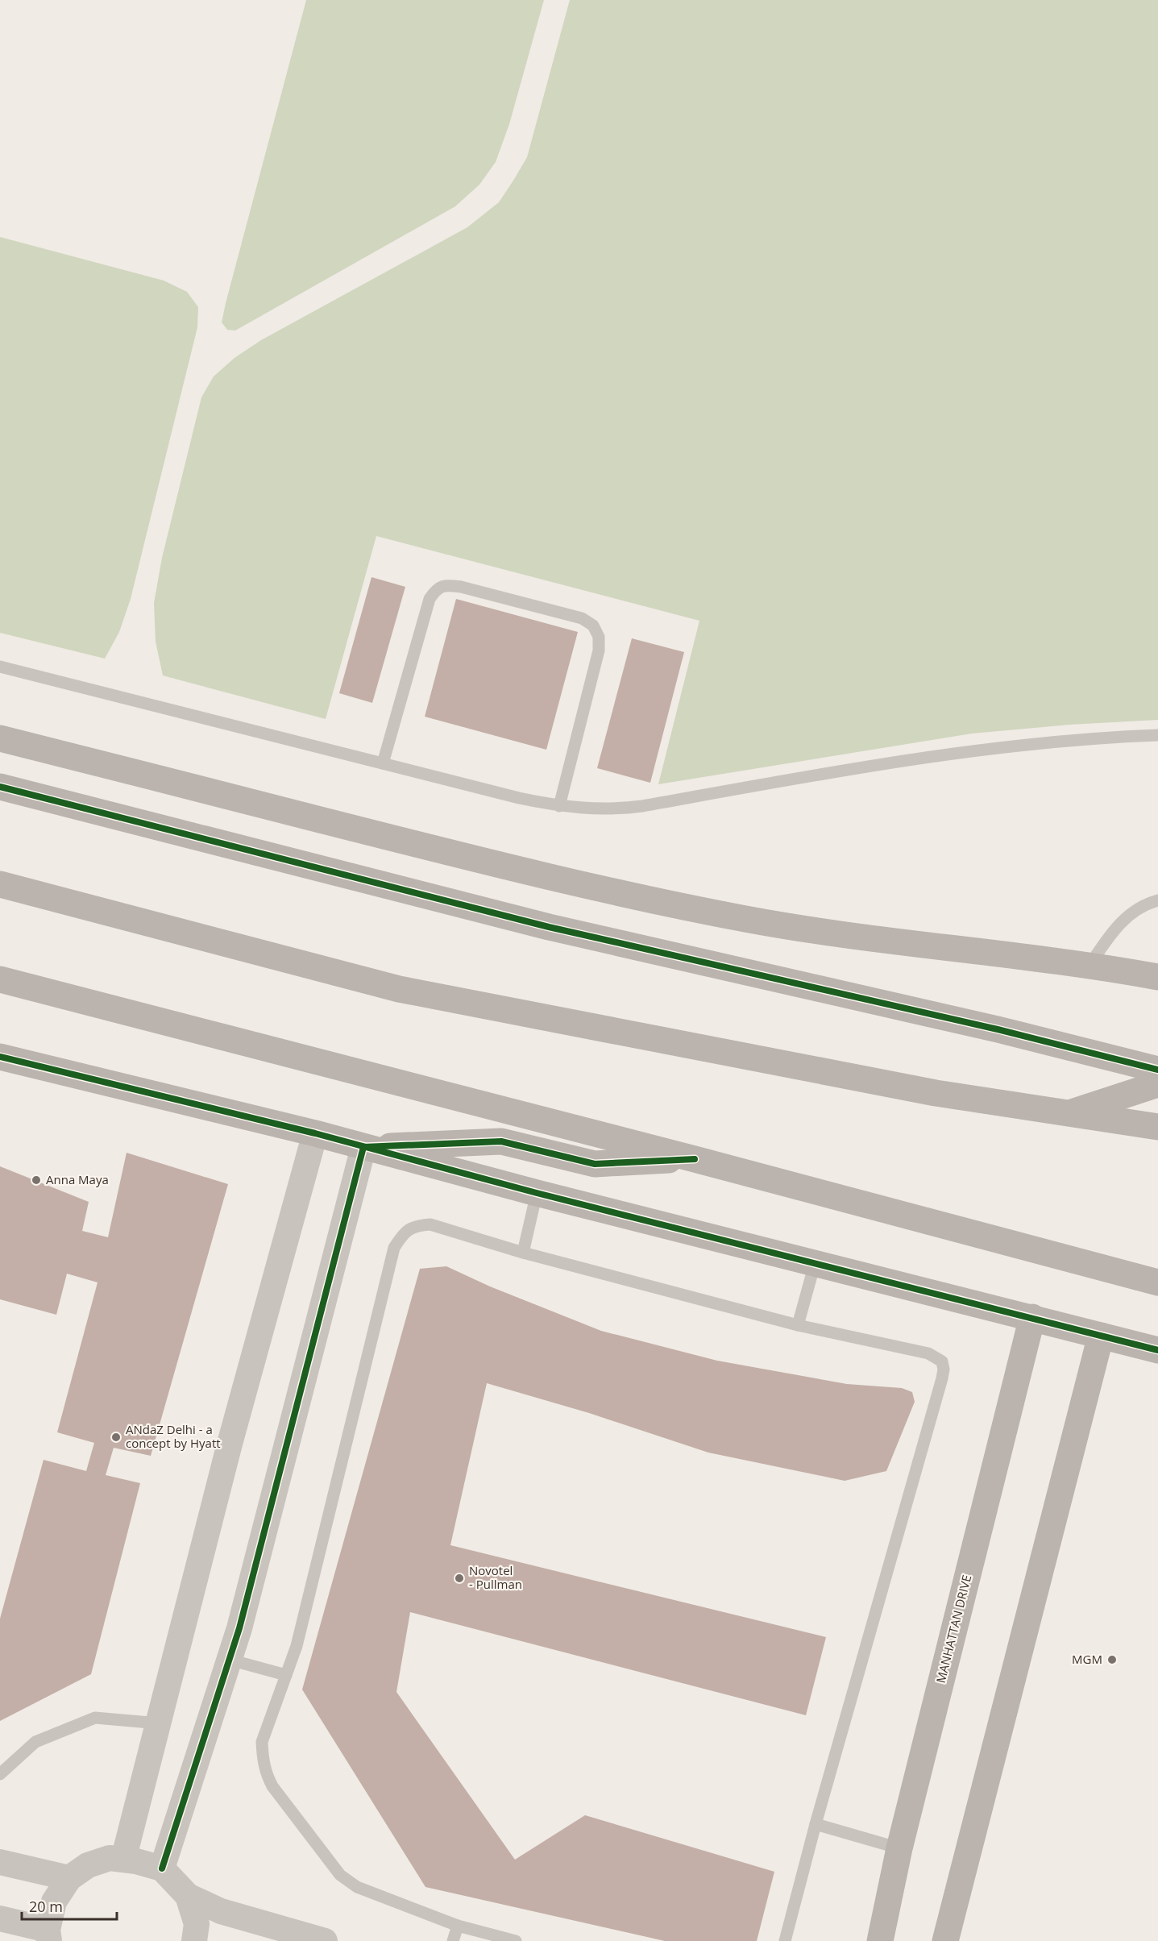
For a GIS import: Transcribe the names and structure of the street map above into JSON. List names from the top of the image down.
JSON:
{
  "streets": {
    "street": ["MANHATTAN DRIVE"]
  },
  "places": [
    "Anna Maya",
    "ANdaZ Delhi - a concept by Hyatt",
    "Novotel - Pullman",
    "MGM"
  ],
  "scale_bar": "20 m"
}
